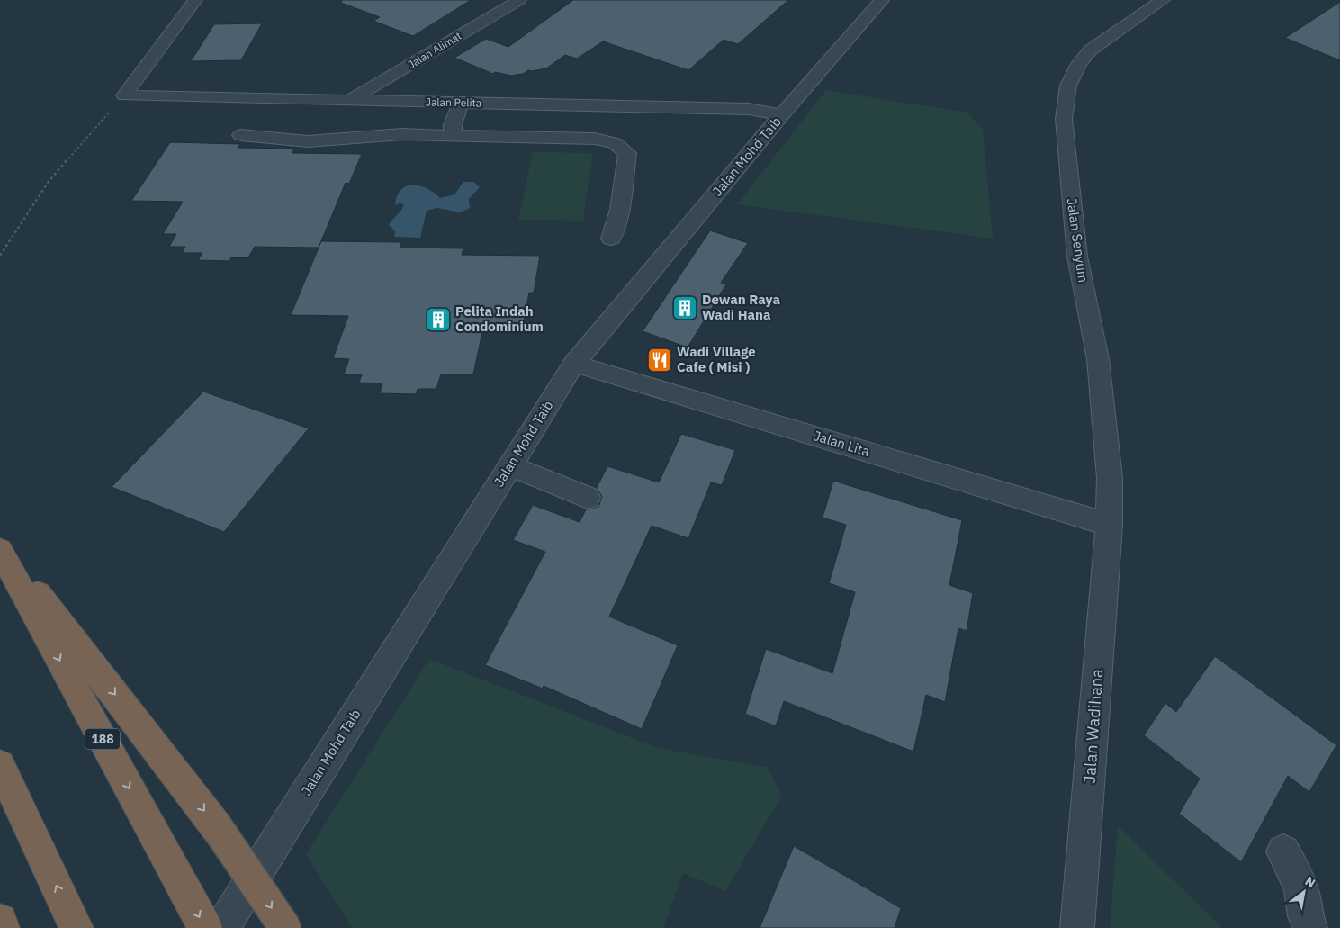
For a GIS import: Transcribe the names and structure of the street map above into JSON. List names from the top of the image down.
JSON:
{
  "streets": {
    "highway": ["188"],
    "street": [
      "Jalan Alimat",
      "Jalan Pelita",
      "Jalan Mohd Taib",
      "Jalan Senyum",
      "Jalan Lita",
      "Jalan Wadihana"
    ]
  },
  "crossings": [
    ["Jalan Alimat", "Jalan Pelita"],
    ["Jalan Pelita", "Jalan Mohd Taib"],
    ["Jalan Mohd Taib", "Jalan Lita"],
    ["Jalan Senyum", "Jalan Lita"],
    ["Jalan Senyum", "Jalan Wadihana"],
    ["Jalan Lita", "Jalan Wadihana"]
  ],
  "places": {
    "building": ["Dewan Raya Wadi Hana", "Pelita Indah Condominium"],
    "restaurant": ["Wadi Village Cafe ( Misi )"]
  },
  "north": "top right"
}
